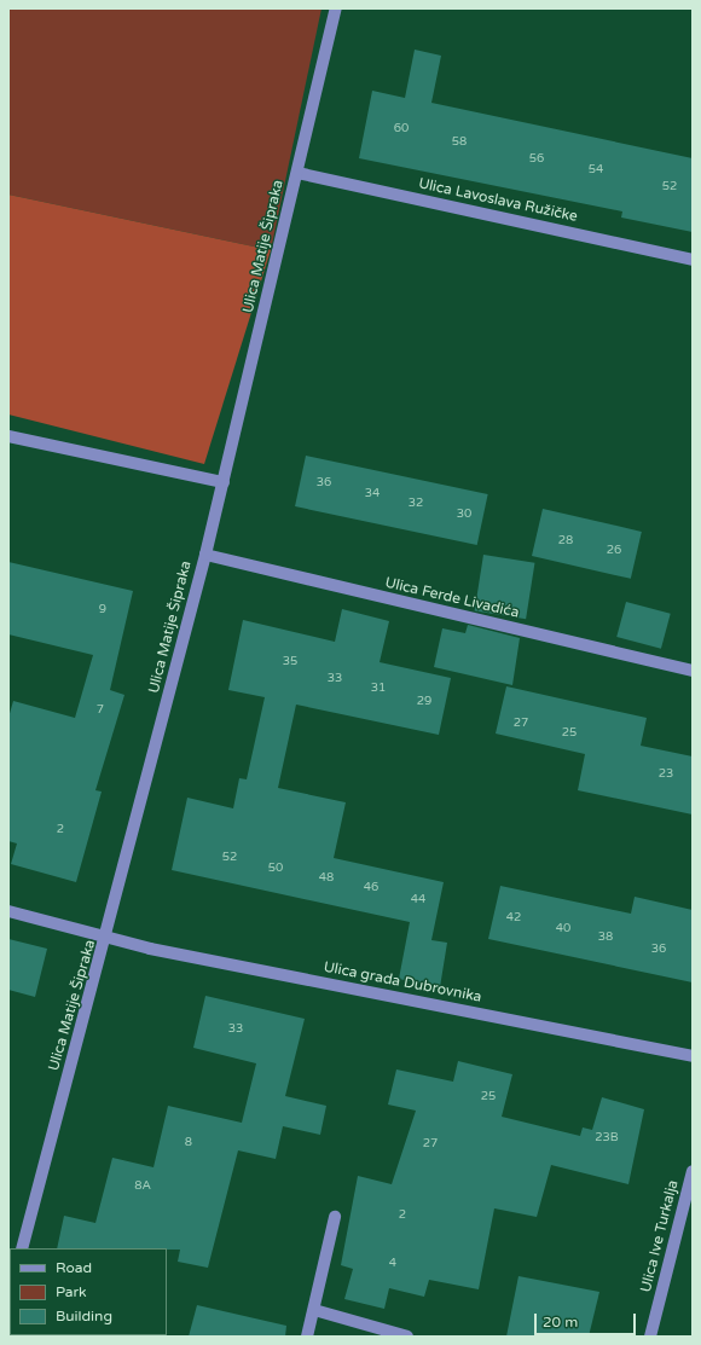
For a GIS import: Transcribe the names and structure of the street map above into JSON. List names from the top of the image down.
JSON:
{
  "streets": {
    "street": [
      "Ulica Lavoslava Ružičke",
      "Ulica Matije Šipraka",
      "Ulica Ferde Livadića",
      "Ulica grada Dubrovnika",
      "Ulica Ive Turkalja"
    ]
  },
  "crossings": [
    ["Ulica Lavoslava Ružičke", "Ulica Matije Šipraka"],
    ["Ulica Matije Šipraka", "Ulica Ferde Livadića"],
    ["Ulica Matije Šipraka", "Ulica grada Dubrovnika"]
  ],
  "house_numbers": [
    "60",
    "58",
    "56",
    "54",
    "52",
    "36",
    "34",
    "32",
    "30",
    "28",
    "26",
    "9",
    "35",
    "33",
    "31",
    "29",
    "7",
    "27",
    "25",
    "23",
    "2",
    "52",
    "50",
    "48",
    "46",
    "44",
    "42",
    "40",
    "38",
    "36",
    "33",
    "25",
    "23B",
    "8",
    "27",
    "8A",
    "2",
    "4"
  ],
  "legend": ["Road", "Park", "Building"],
  "scale_bar": "20 m"
}
